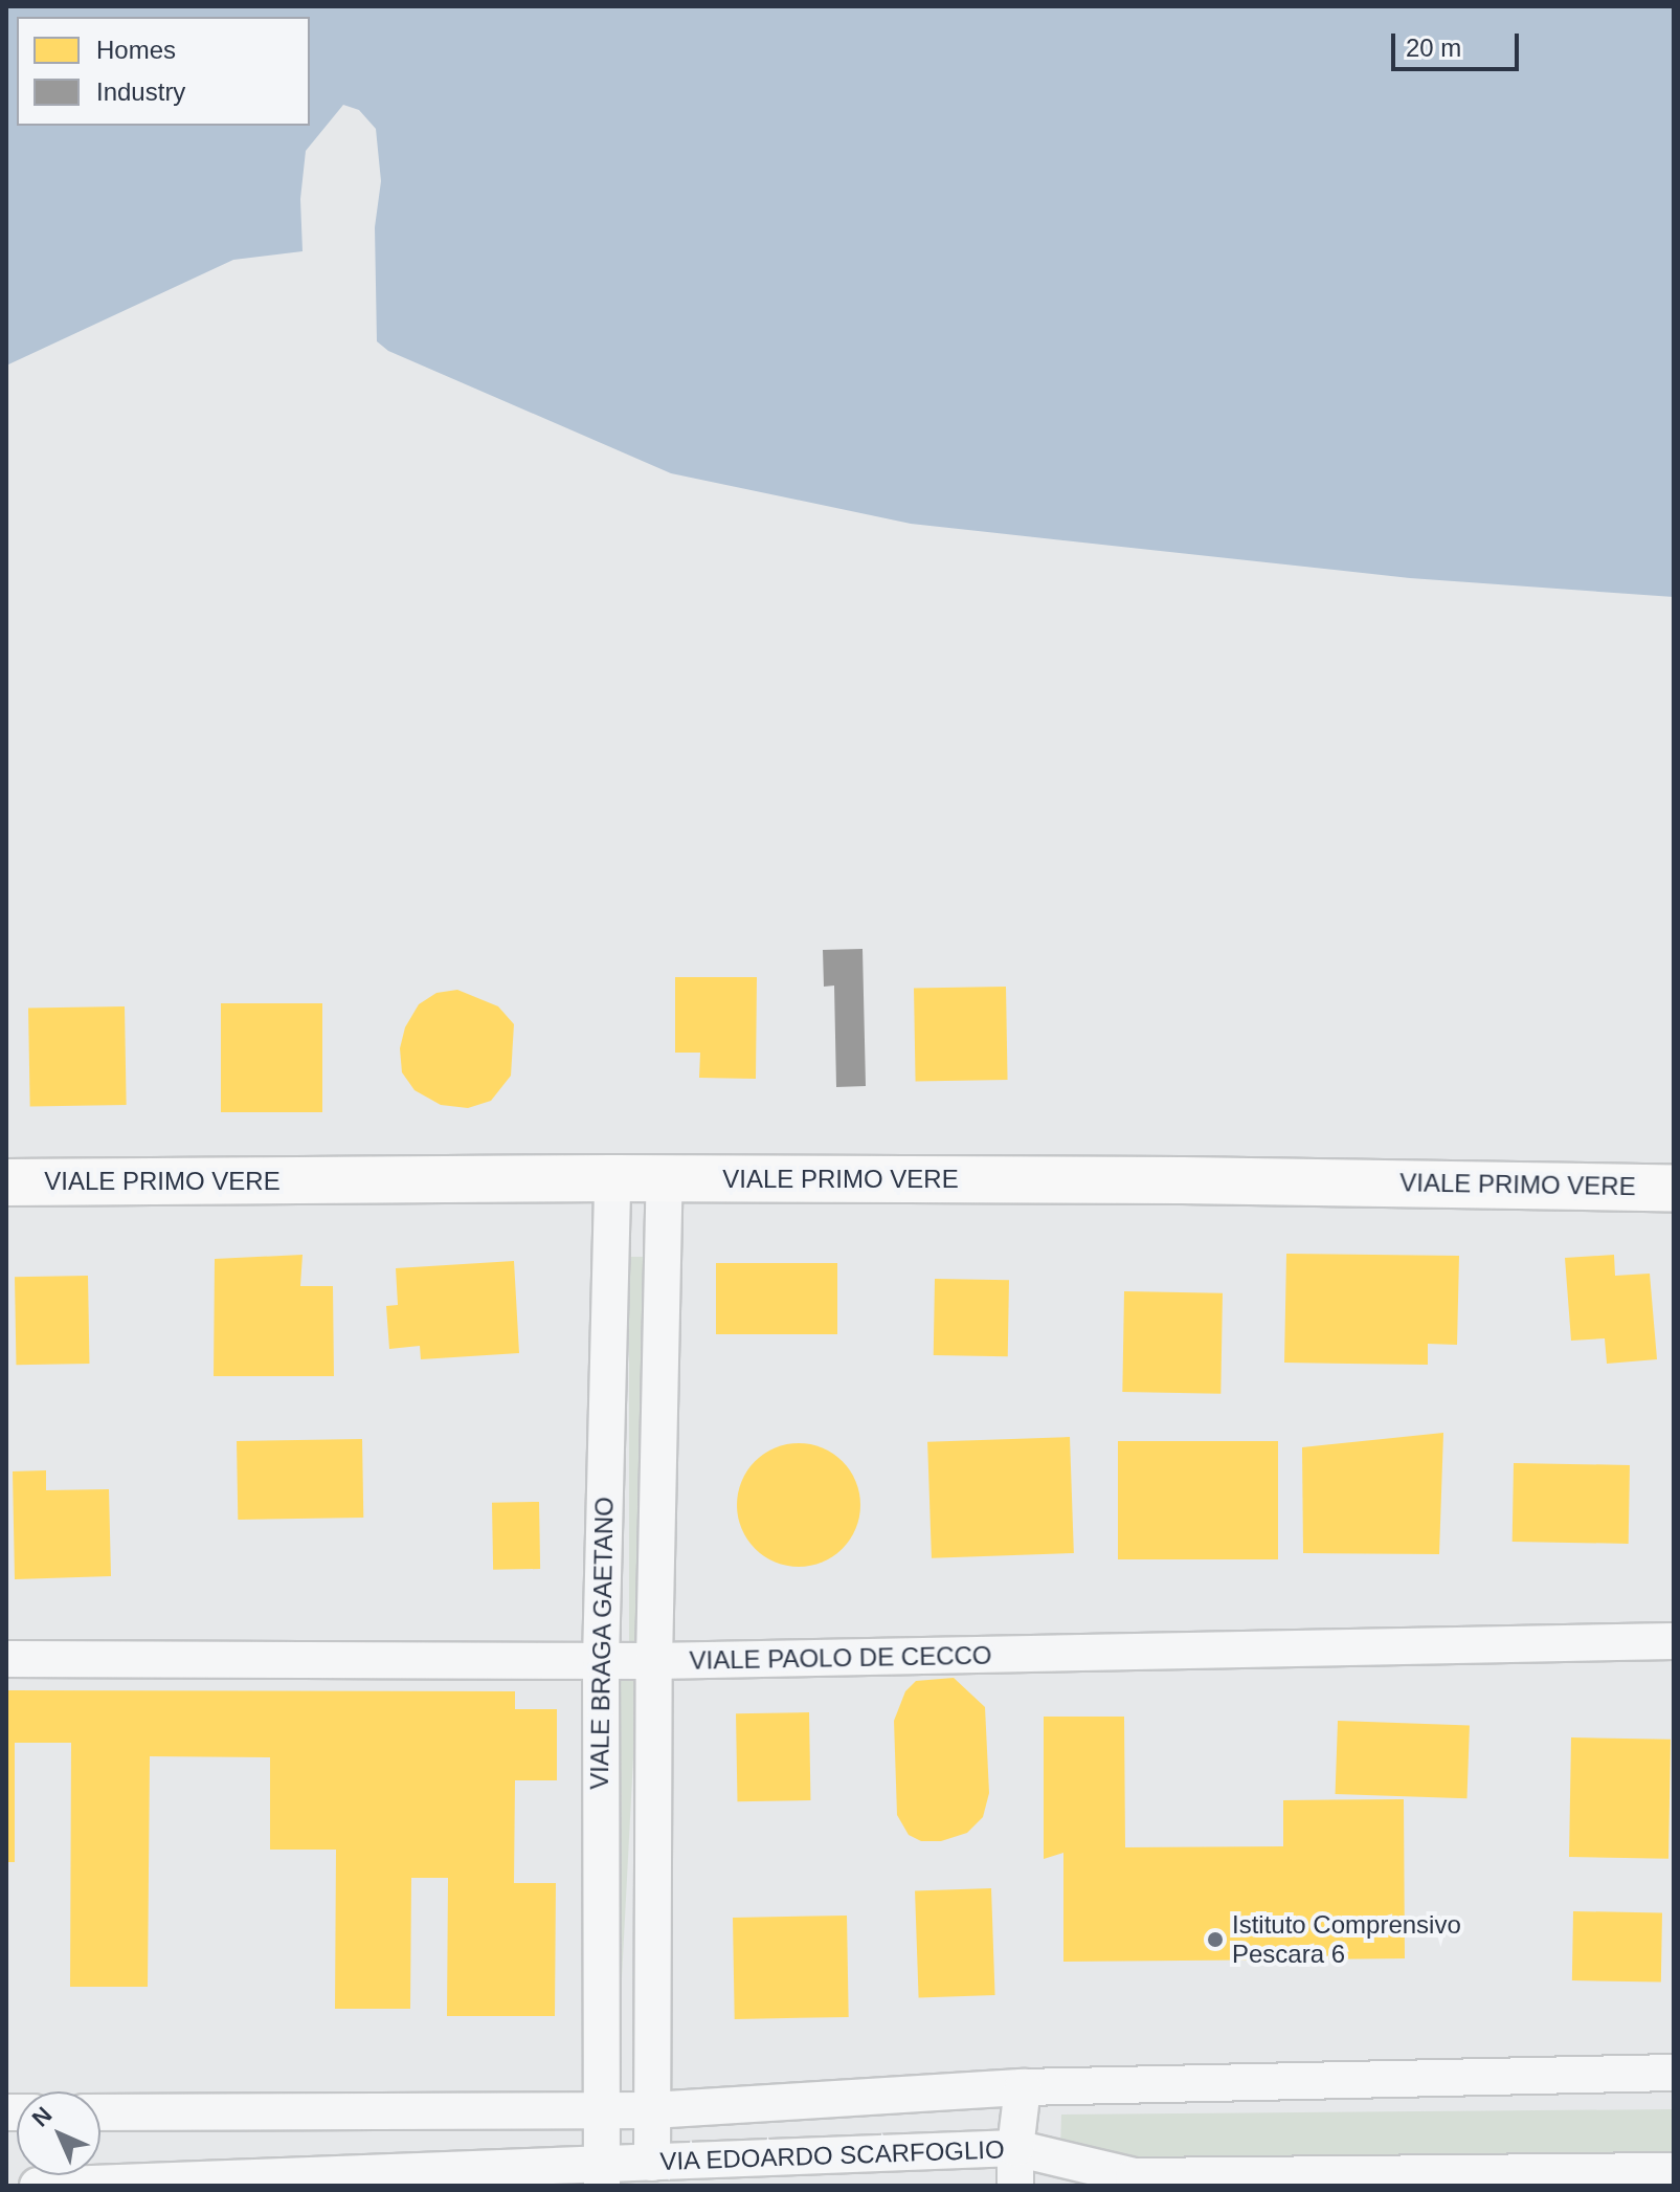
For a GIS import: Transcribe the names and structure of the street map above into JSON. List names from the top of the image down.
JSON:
{
  "streets": {
    "street": [
      "VIALE PRIMO VERE",
      "VIALE BRAGA GAETANO",
      "VIALE PAOLO DE CECCO",
      "VIA EDOARDO SCARFOGLIO"
    ]
  },
  "crossings": [
    ["VIALE PRIMO VERE", "VIALE BRAGA GAETANO"],
    ["VIALE BRAGA GAETANO", "VIALE PAOLO DE CECCO"],
    ["VIALE BRAGA GAETANO", "VIA EDOARDO SCARFOGLIO"]
  ],
  "places": ["Istituto Comprensivo Pescara 6"],
  "legend": ["Homes", "Industry"],
  "scale_bar": "20 m",
  "north": "top left"
}
